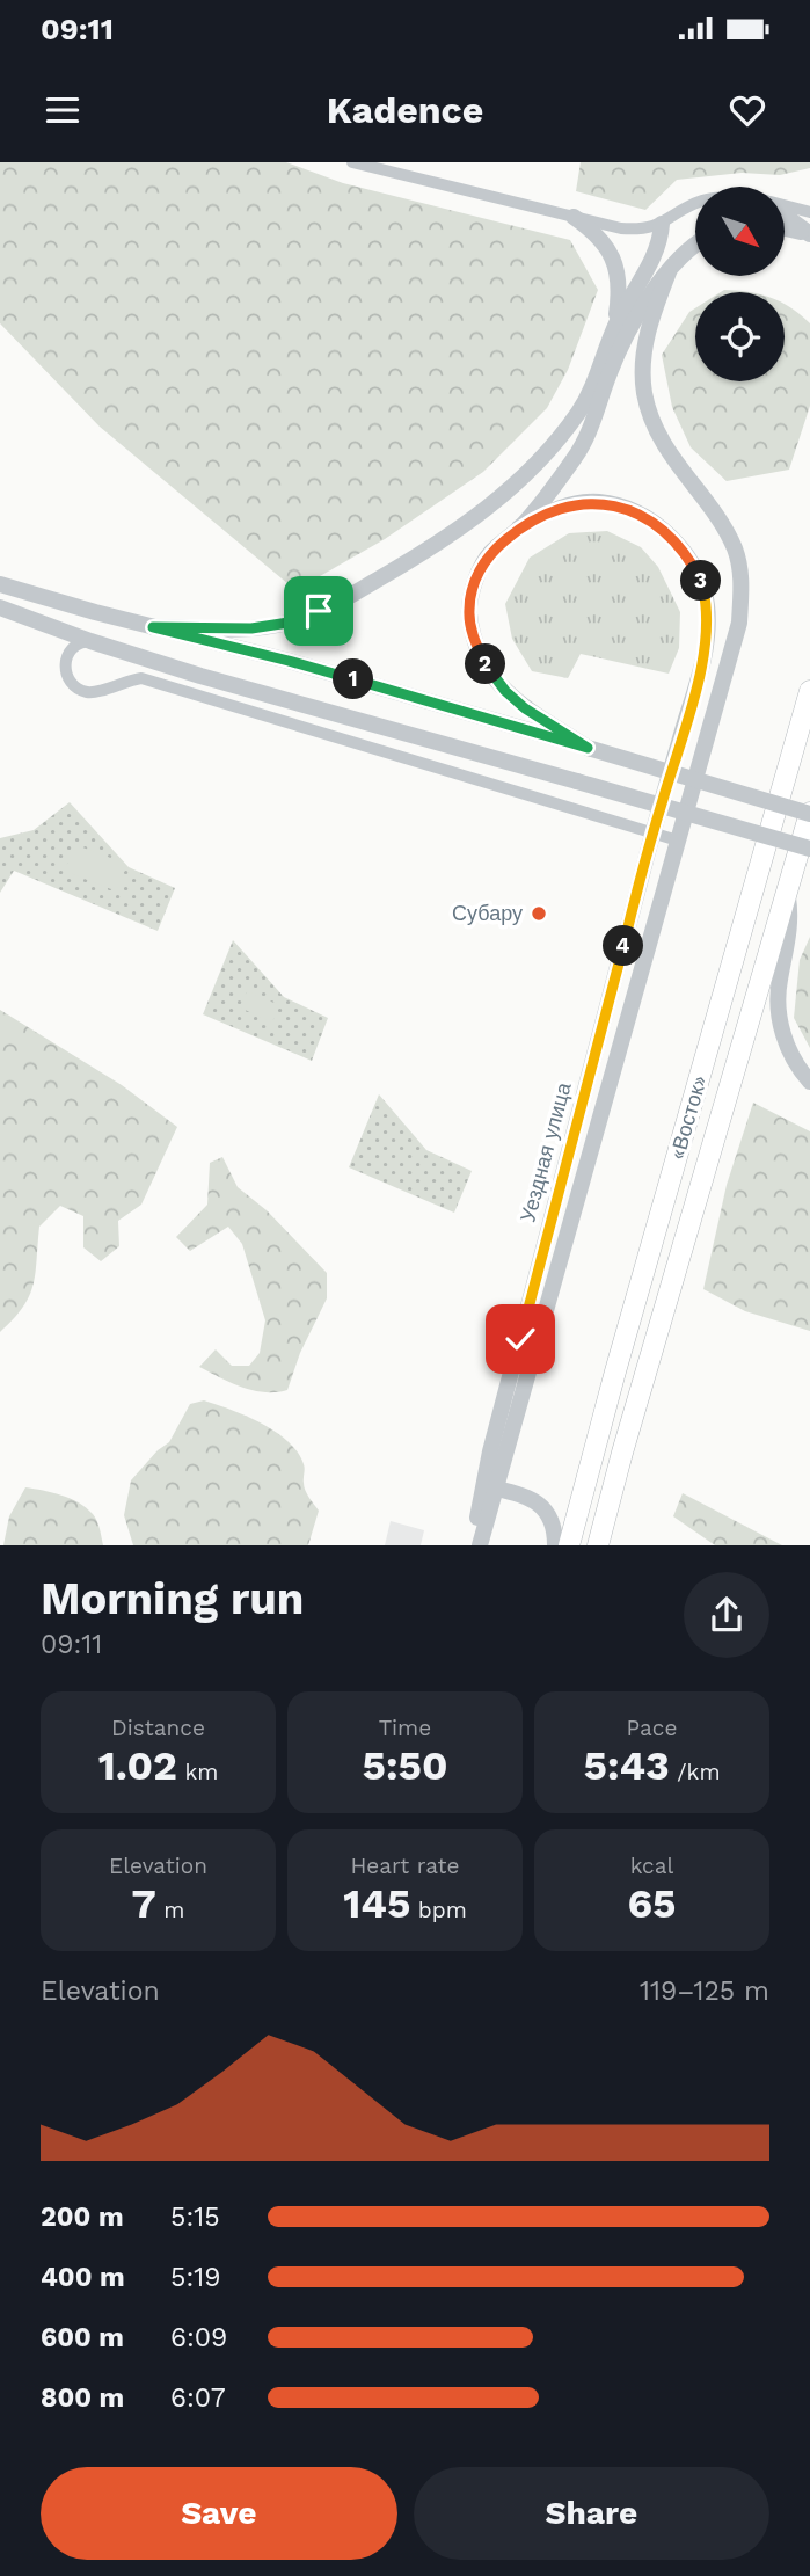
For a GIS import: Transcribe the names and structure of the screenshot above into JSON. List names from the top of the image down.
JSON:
{
  "streets": {
    "highway": ["«Восток»"],
    "street": ["Уездная улица"]
  },
  "places": ["Субару"],
  "north": "bottom right",
  "page": {
    "status": "09:11",
    "header": "Kadence",
    "pins": [
      "3",
      "2",
      "1",
      "4"
    ],
    "heading": ["Morning run", "09:11"],
    "stats": [
      ["Distance", "1.02 km"],
      ["Time", "5:50"],
      ["Pace", "5:43 /km"],
      ["Elevation", "7 m"],
      ["Heart rate", "145 bpm"],
      ["kcal", "65"]
    ],
    "chart": ["Elevation", "119–125 m"],
    "list": [
      {
        "name": "200 m",
        "note": "5:15"
      },
      {
        "name": "400 m",
        "note": "5:19"
      },
      {
        "name": "600 m",
        "note": "6:09"
      },
      {
        "name": "800 m",
        "note": "6:07"
      }
    ],
    "buttons": ["Save", "Share"]
  }
}
